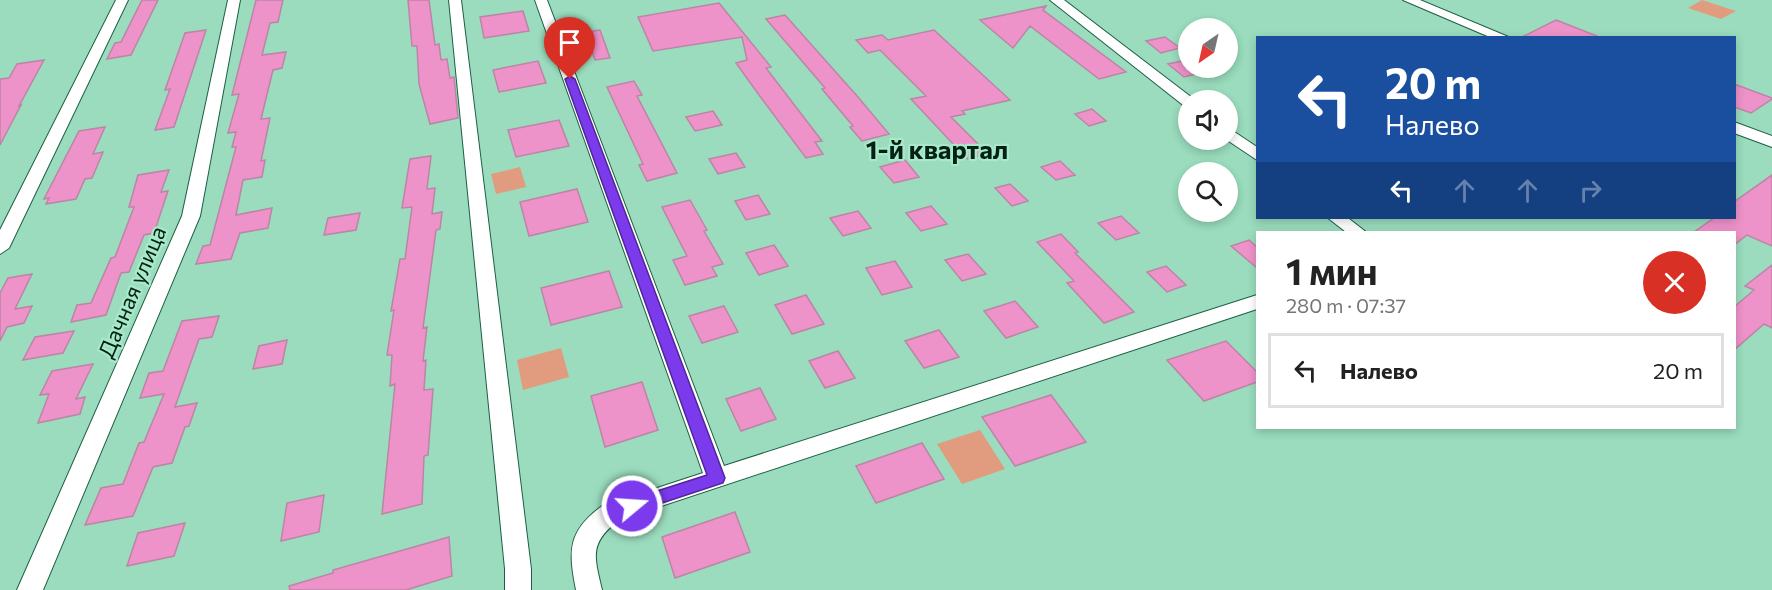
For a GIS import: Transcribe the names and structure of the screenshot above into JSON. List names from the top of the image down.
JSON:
{
  "streets": {
    "street": ["Дачная улица"]
  },
  "districts": ["1-й квартал"],
  "north": "bottom left",
  "page": {
    "turn": ["20 m", "Налево"],
    "heading": ["1 мин", "280 m · 07:37"],
    "list": [
      {
        "name": "Налево",
        "value": "20 m"
      }
    ]
  }
}
